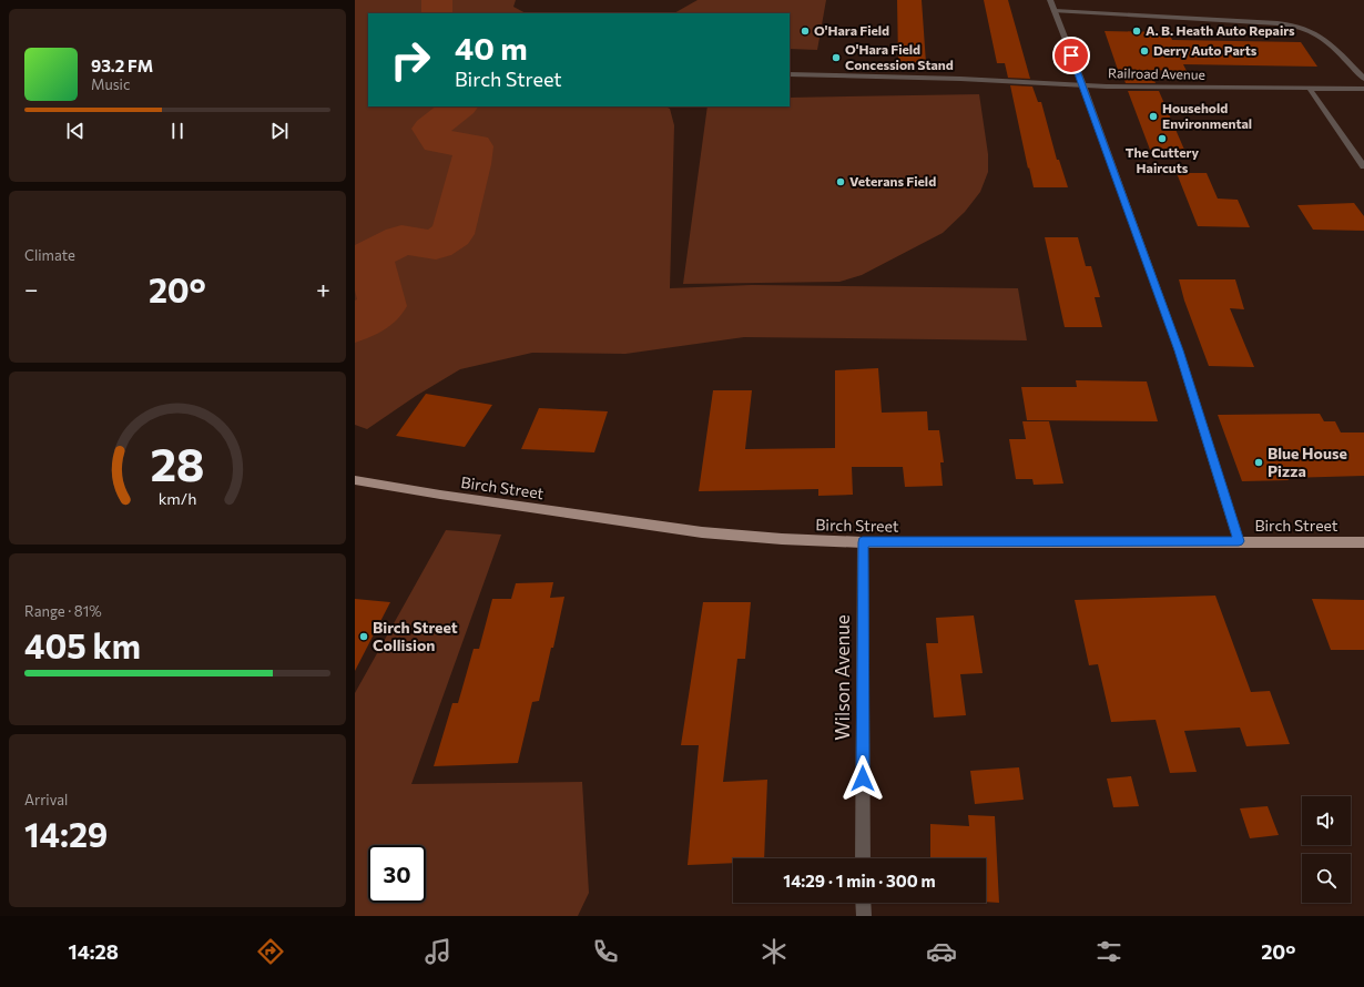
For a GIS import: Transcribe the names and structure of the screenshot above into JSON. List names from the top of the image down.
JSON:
{
  "streets": {
    "main road": ["Birch Street"],
    "street": ["Railroad Avenue", "Wilson Avenue"]
  },
  "crossings": [
    ["Birch Street", "Wilson Avenue"]
  ],
  "places": [
    "O'Hara Field",
    "A. B. Heath Auto Repairs",
    "Derry Auto Parts",
    "O'Hara Field Concession Stand",
    "Household Environmental",
    "The Cuttery Haircuts",
    "Veterans Field",
    "Blue House Pizza",
    "Birch Street Collision"
  ],
  "page": {
    "turn": ["40 m", "Birch Street"],
    "song": ["93.2 FM", "Music"],
    "tile": [
      "Climate",
      ["Range · 81%", "405 km"],
      ["Arrival", "14:29"]
    ],
    "heat": ["−", "20°", "+"],
    "limit": "30",
    "trip": "14:29 · 1 min · 300 m",
    "tabs": ["14:28", "20°"],
    "gauge": ["28", "km/h"]
  }
}
